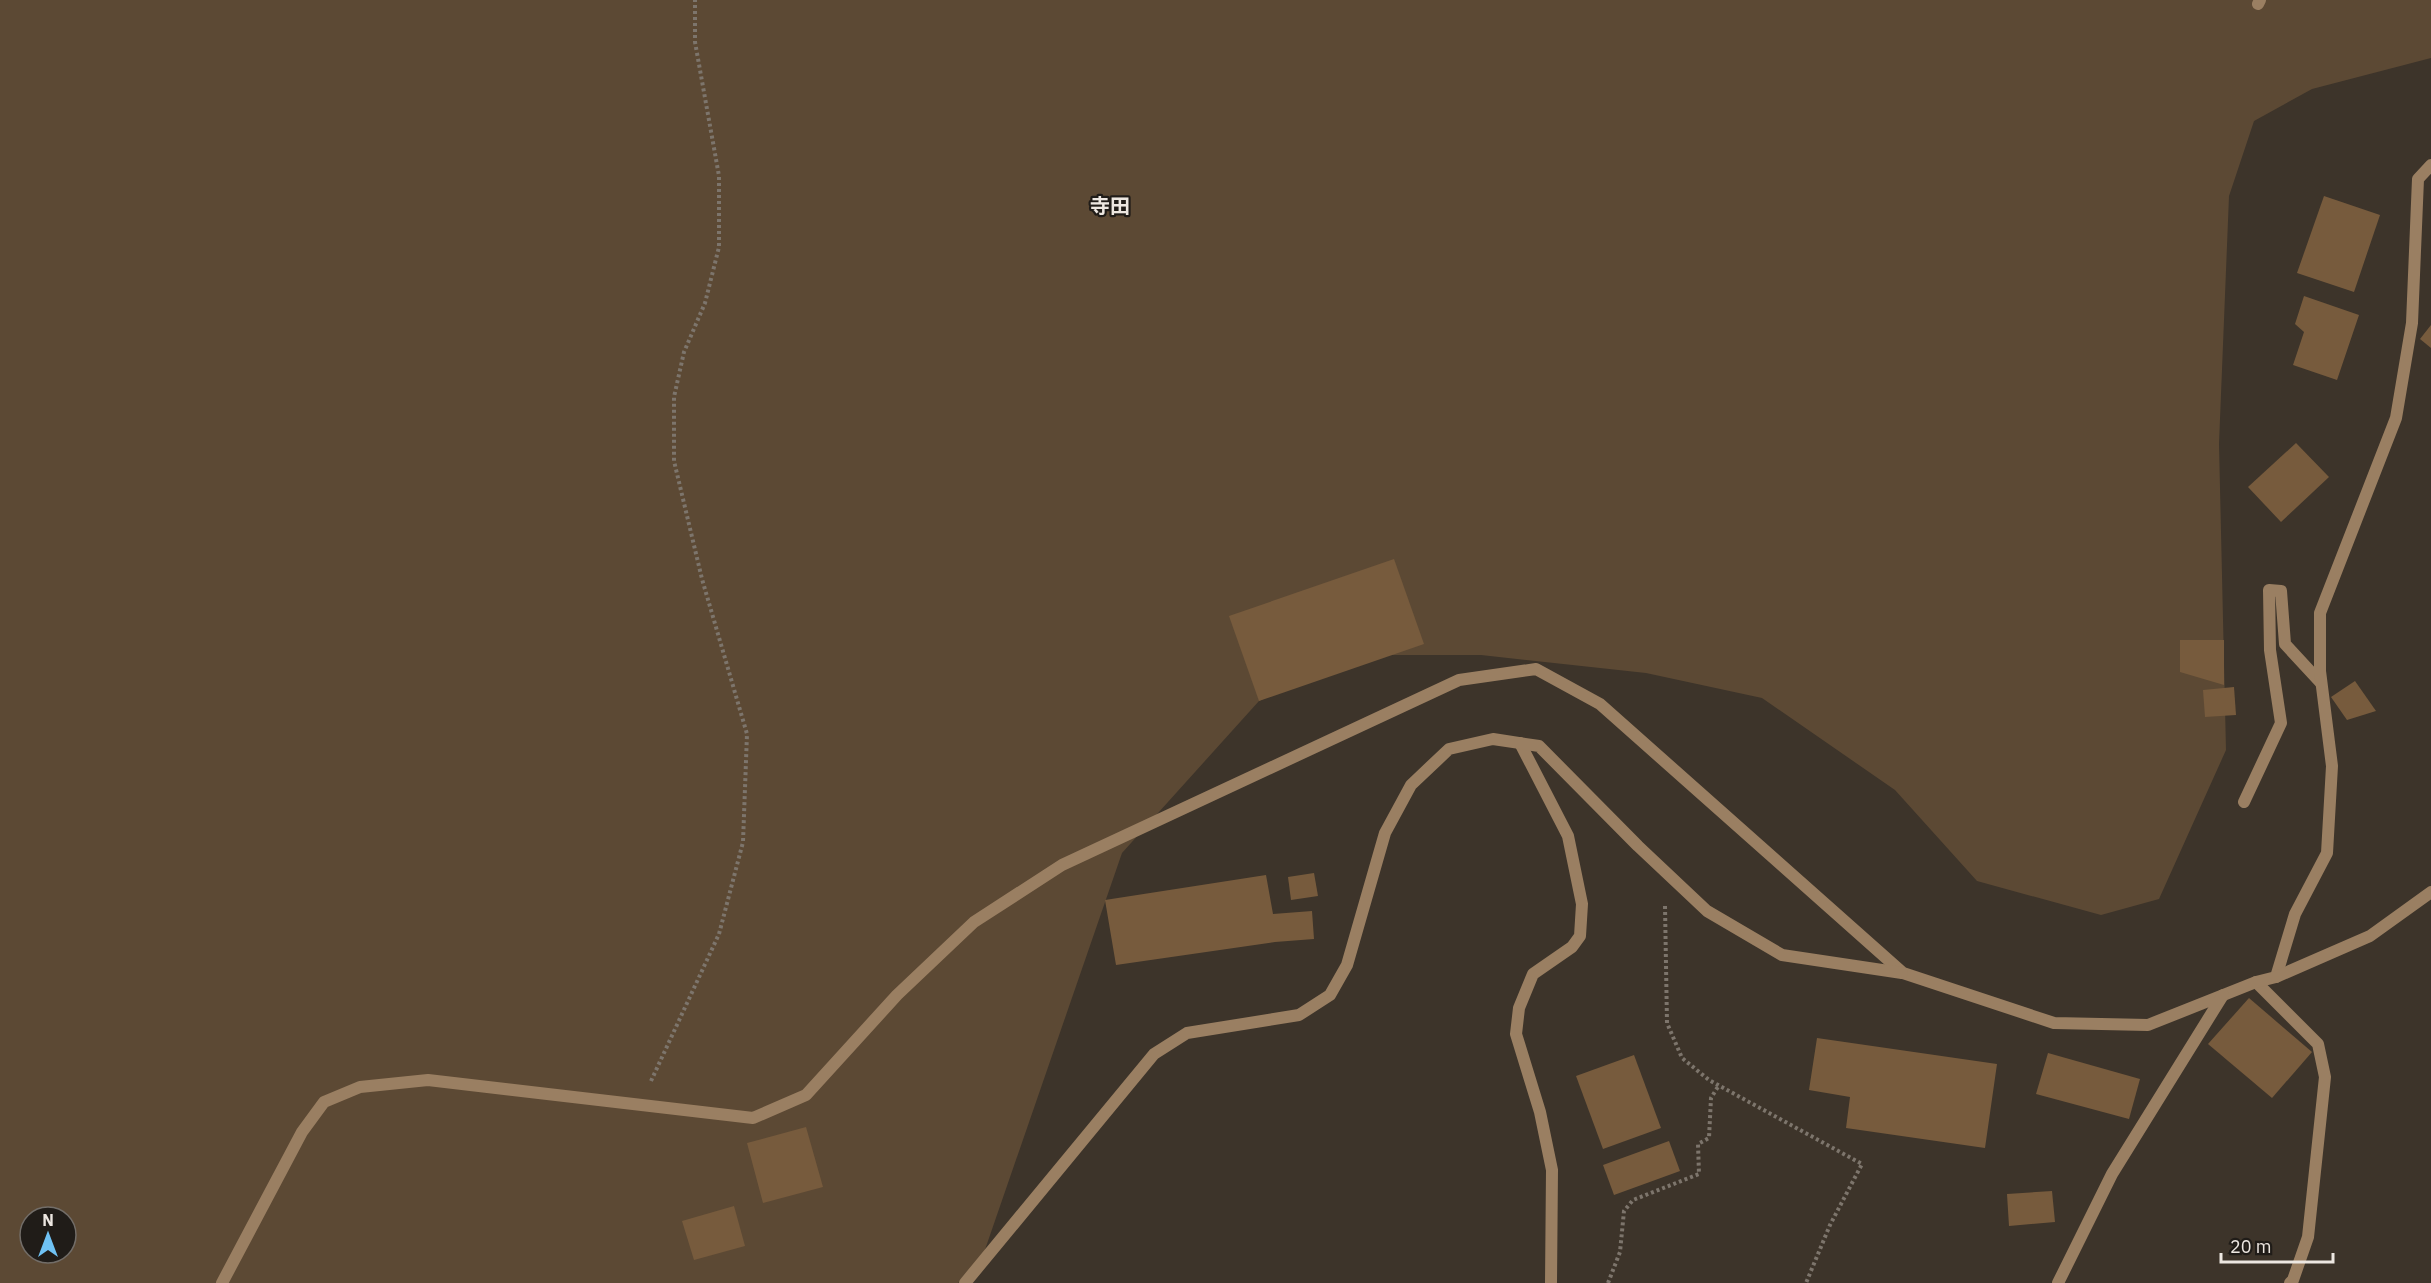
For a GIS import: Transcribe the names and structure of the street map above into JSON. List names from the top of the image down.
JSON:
{
  "districts": ["寺田"],
  "scale_bar": "20 m",
  "north": "top"
}
